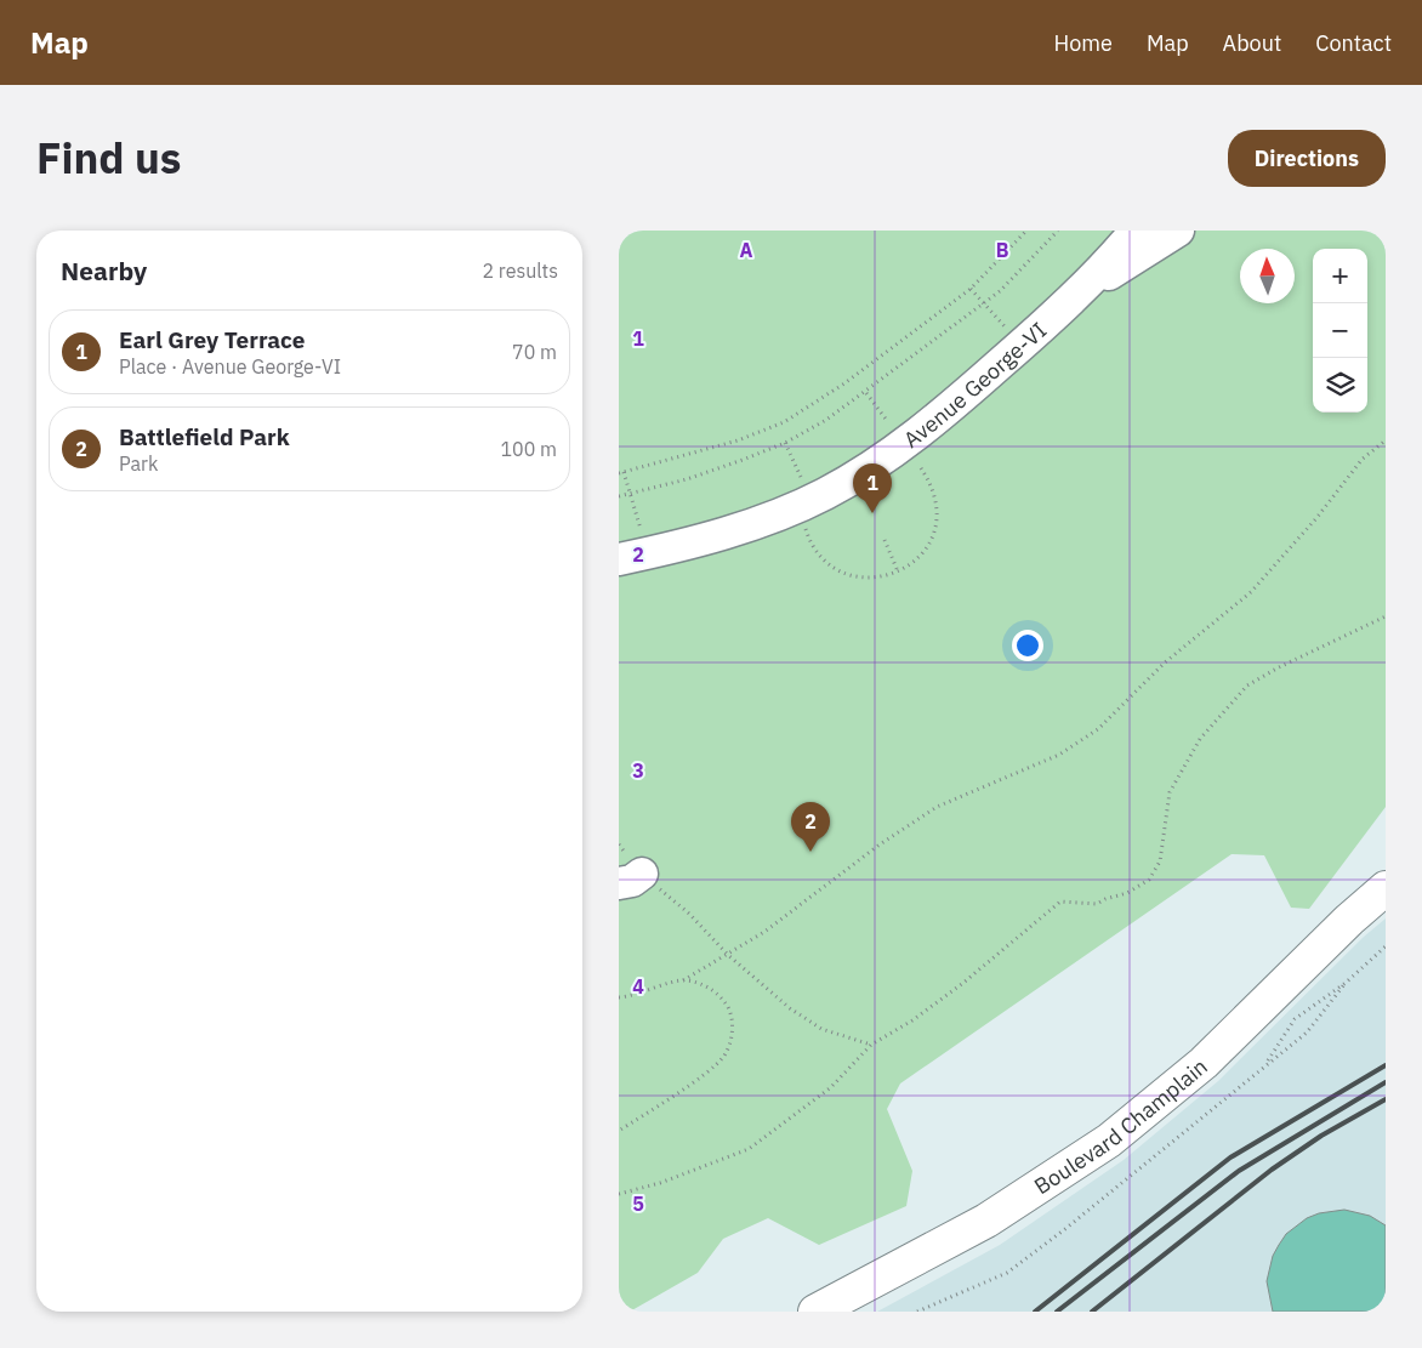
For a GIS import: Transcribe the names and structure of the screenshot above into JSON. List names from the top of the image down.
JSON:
{
  "streets": {
    "main road": ["Boulevard Champlain"],
    "street": ["Avenue George-VI"]
  },
  "north": "top",
  "page": {
    "header": "Map",
    "nav": [
      "Home",
      "Map",
      "About",
      "Contact"
    ],
    "title": "Find us",
    "buttons": "Directions",
    "heading": ["Nearby", "2 results"],
    "map_buttons": ["+", "−"],
    "list": [
      {
        "mark": "1",
        "name": "Earl Grey Terrace",
        "note": "Place · Avenue George-VI",
        "value": "70 m"
      },
      {
        "mark": "2",
        "name": "Battlefield Park",
        "note": "Park",
        "value": "100 m"
      }
    ],
    "pins": ["1", "2"]
  },
  "grid": {
    "columns": ["A", "B"],
    "rows": [
      "1",
      "2",
      "3",
      "4",
      "5"
    ]
  }
}
